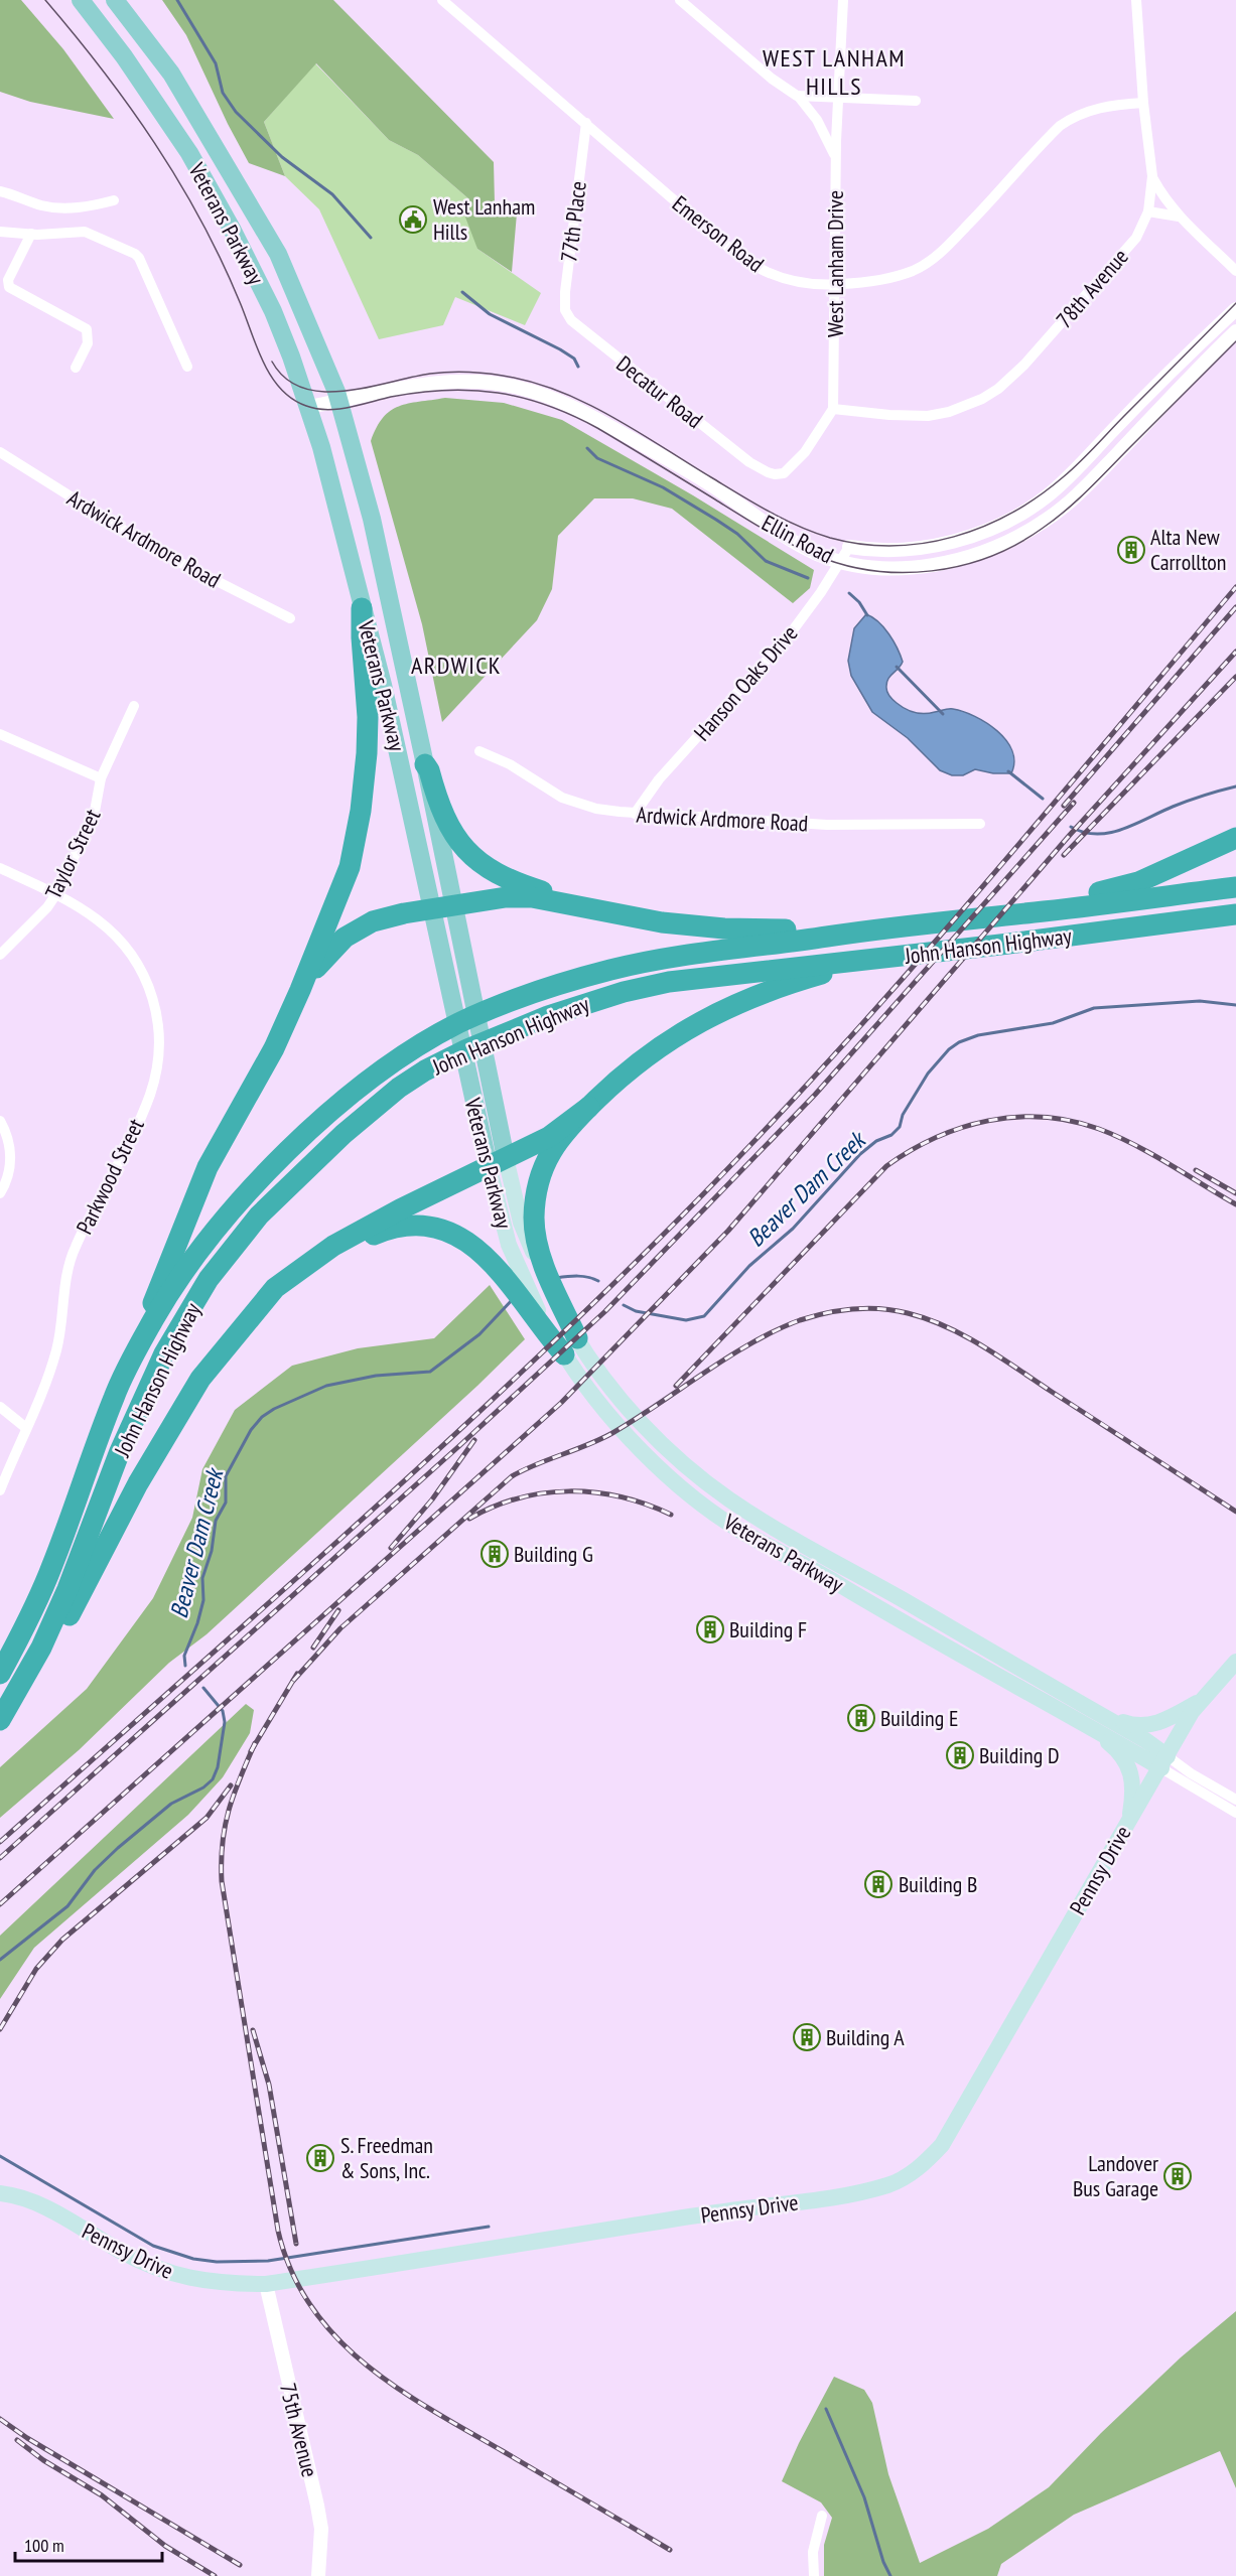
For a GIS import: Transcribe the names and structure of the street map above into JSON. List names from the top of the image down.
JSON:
{
  "streets": {
    "highway": ["John Hanson Highway"],
    "main road": ["Veterans Parkway", "Pennsy Drive"],
    "street": [
      "77th Place",
      "Emerson Road",
      "West Lanham Drive",
      "78th Avenue",
      "Decatur Road",
      "Ardwick Ardmore Road",
      "Ellin Road",
      "Hanson Oaks Drive",
      "Taylor Street",
      "Parkwood Street",
      "75th Avenue"
    ]
  },
  "crossings": [
    ["77th Place", "Emerson Road"],
    ["77th Place", "Decatur Road"],
    ["Veterans Parkway", "Ellin Road"],
    ["Veterans Parkway", "Pennsy Drive"],
    ["Emerson Road", "West Lanham Drive"],
    ["Emerson Road", "78th Avenue"],
    ["West Lanham Drive", "78th Avenue"],
    ["West Lanham Drive", "Decatur Road"],
    ["78th Avenue", "Decatur Road"],
    ["Ardwick Ardmore Road", "Hanson Oaks Drive"],
    ["Ellin Road", "Hanson Oaks Drive"],
    ["Taylor Street", "Parkwood Street"],
    ["Pennsy Drive", "75th Avenue"]
  ],
  "districts": ["WEST LANHAM HILLS", "ARDWICK"],
  "water": ["Beaver Dam Creek"],
  "places": {
    "public building": ["West Lanham Hills"],
    "building": [
      "Alta New Carrollton",
      "Building G",
      "Building F",
      "Building E",
      "Building D",
      "Building B",
      "Building A",
      "S. Freedman & Sons, Inc.",
      "Landover Bus Garage"
    ]
  },
  "scale_bar": "100 m"
}
